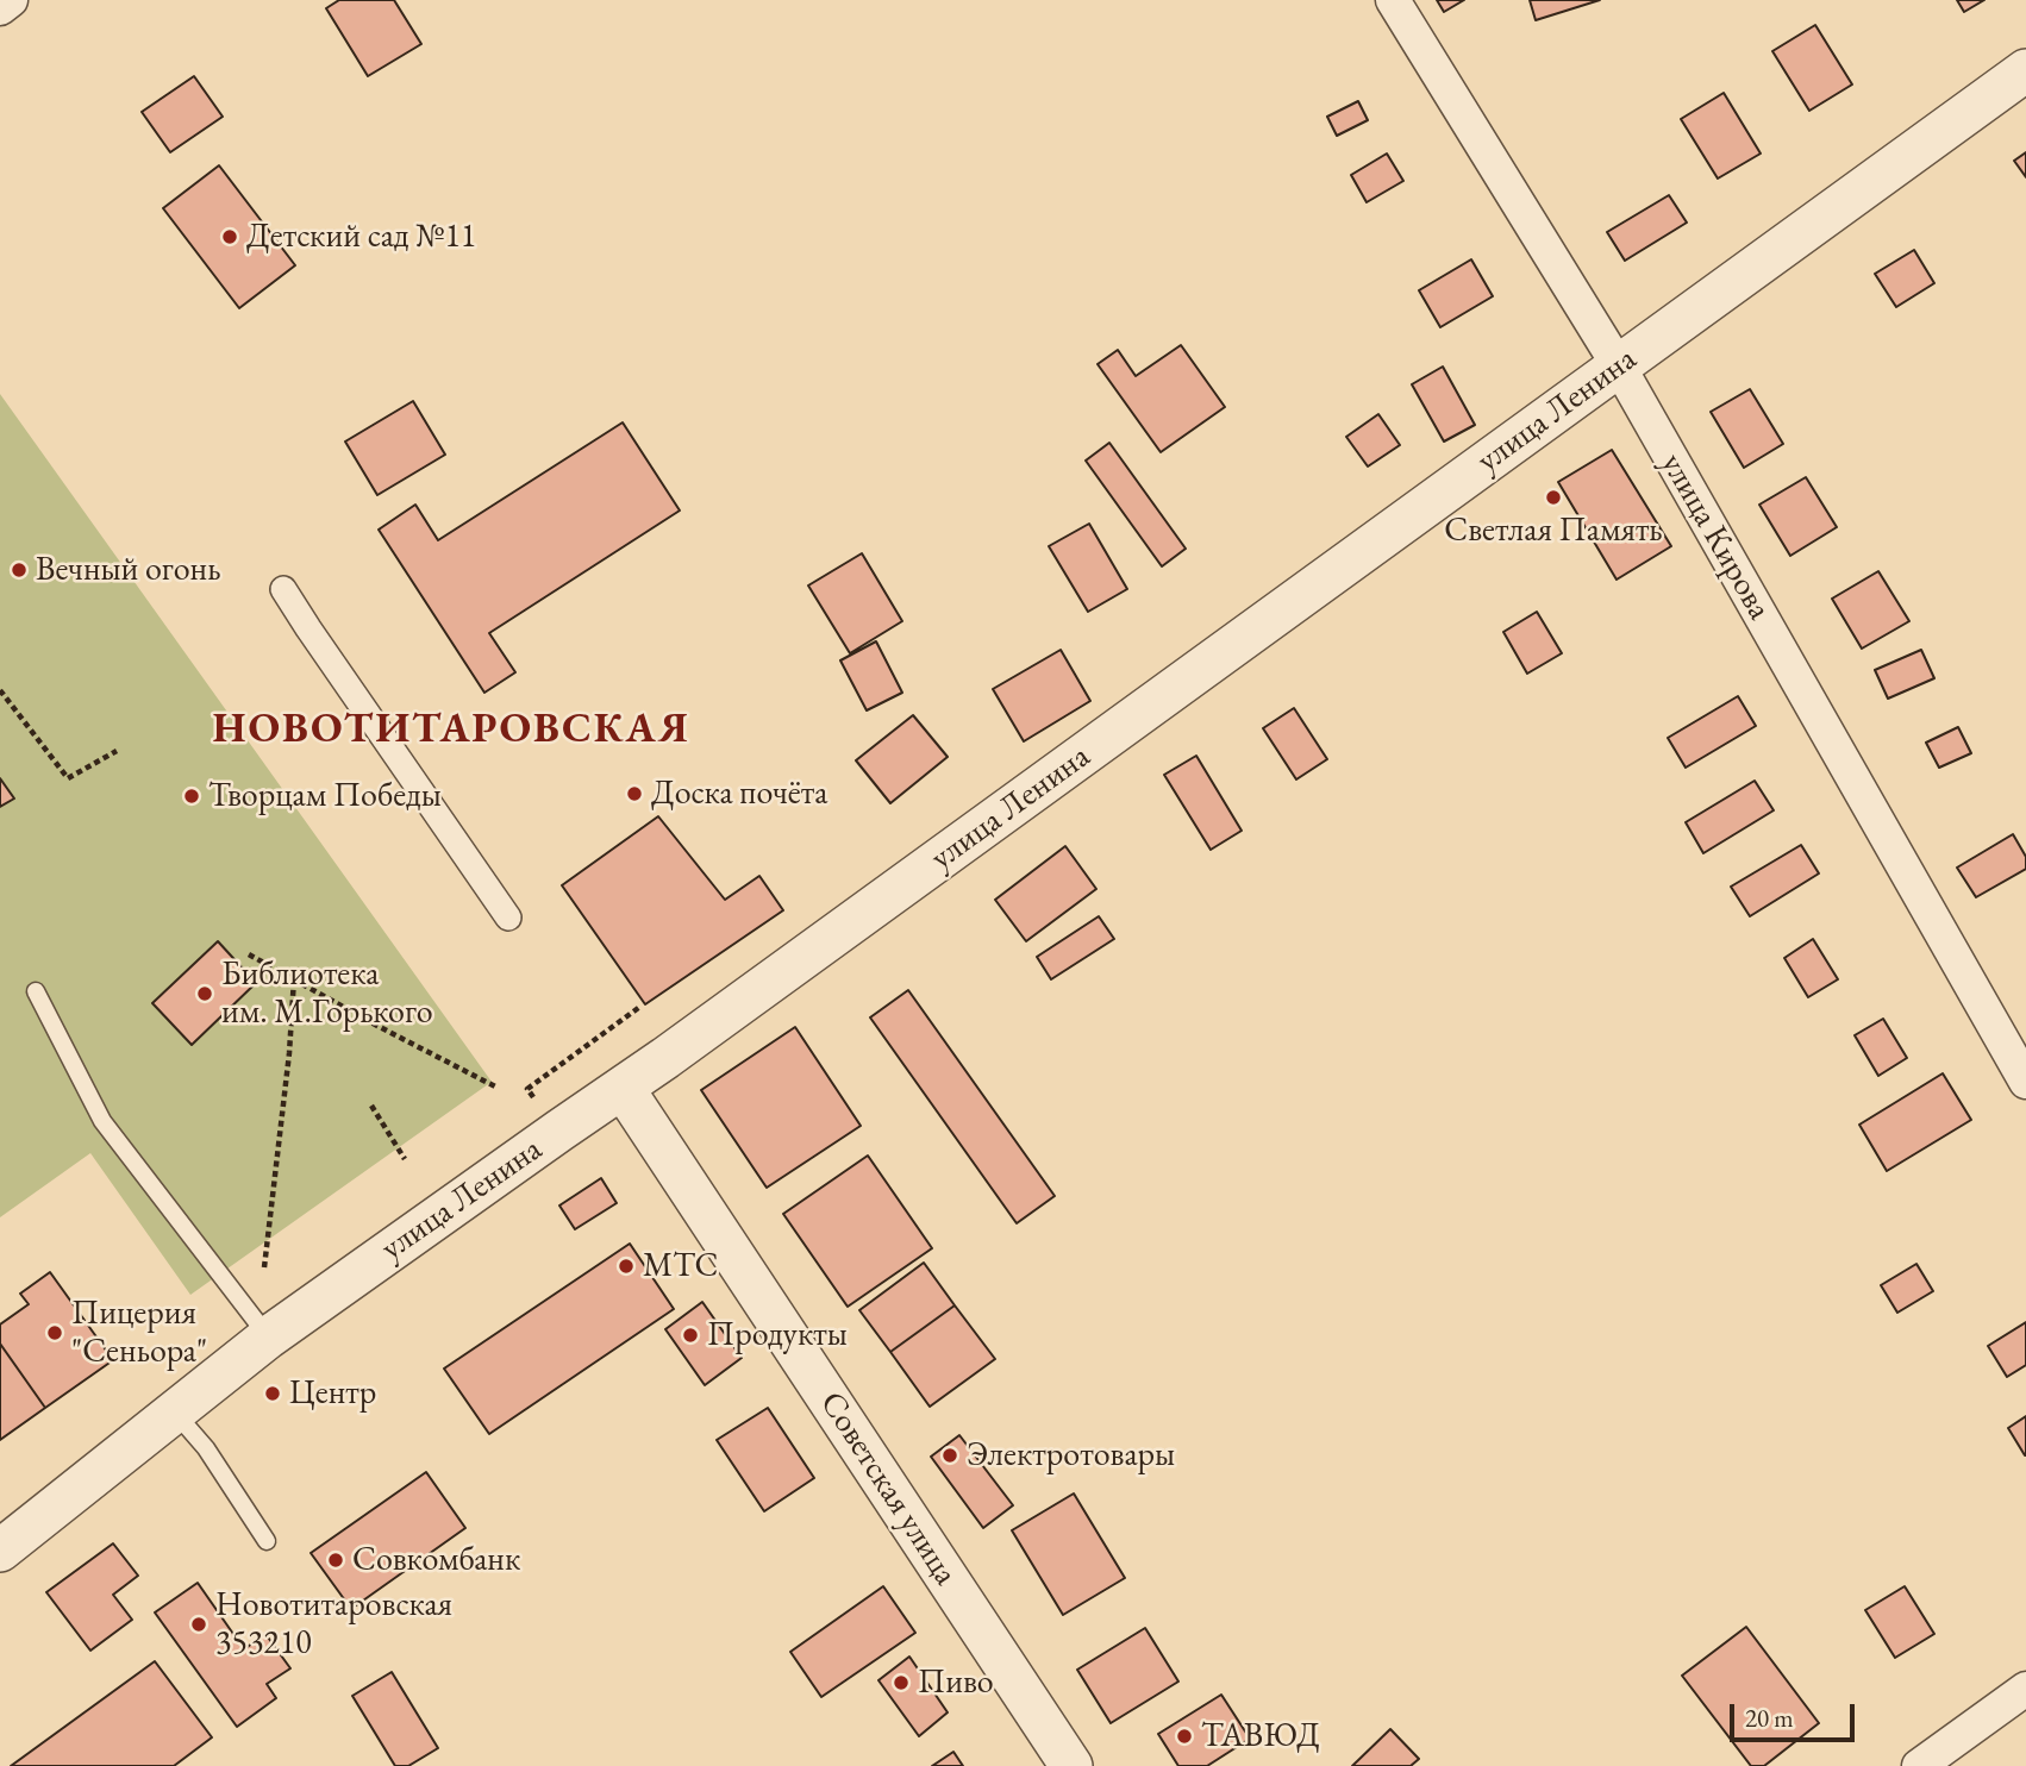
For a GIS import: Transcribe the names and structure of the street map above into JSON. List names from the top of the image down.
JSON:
{
  "streets": {
    "street": ["улица Ленина", "улица Кирова", "Советская улица"]
  },
  "crossings": [
    ["улица Ленина", "улица Кирова"],
    ["улица Ленина", "Советская улица"]
  ],
  "districts": ["НОВОТИТАРОВСКАЯ"],
  "places": [
    "Детский сад №11",
    "Светлая Память",
    "Вечный огонь",
    "Доска почёта",
    "Творцам Победы",
    "Библиотека им. М.Горького",
    "МТС",
    "Пицерия \"Сеньора\"",
    "Продукты",
    "Центр",
    "Электротовары",
    "Совкомбанк",
    "Новотитаровская 353210",
    "Пиво",
    "ТАВЮД"
  ],
  "scale_bar": "20 m"
}
